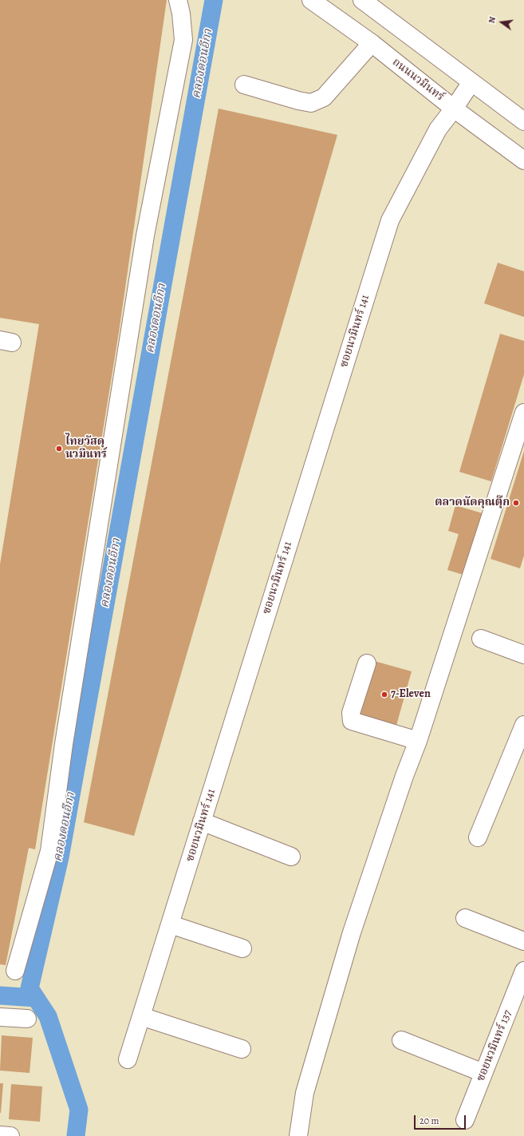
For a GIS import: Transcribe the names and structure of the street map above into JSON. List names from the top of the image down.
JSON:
{
  "streets": {
    "street": ["ถนนนวมินทร์", "ซอยนวมินทร์ 141", "ซอยนวมินทร์ 137"]
  },
  "crossings": [
    ["ถนนนวมินทร์", "ซอยนวมินทร์ 141"]
  ],
  "water": ["คลองดอนอีกา"],
  "places": ["ไทยวัสดุ นวมินทร์", "ตลาดนัดคุณตุ๊ก", "7-Eleven"],
  "scale_bar": "20 m",
  "north": "left"
}
